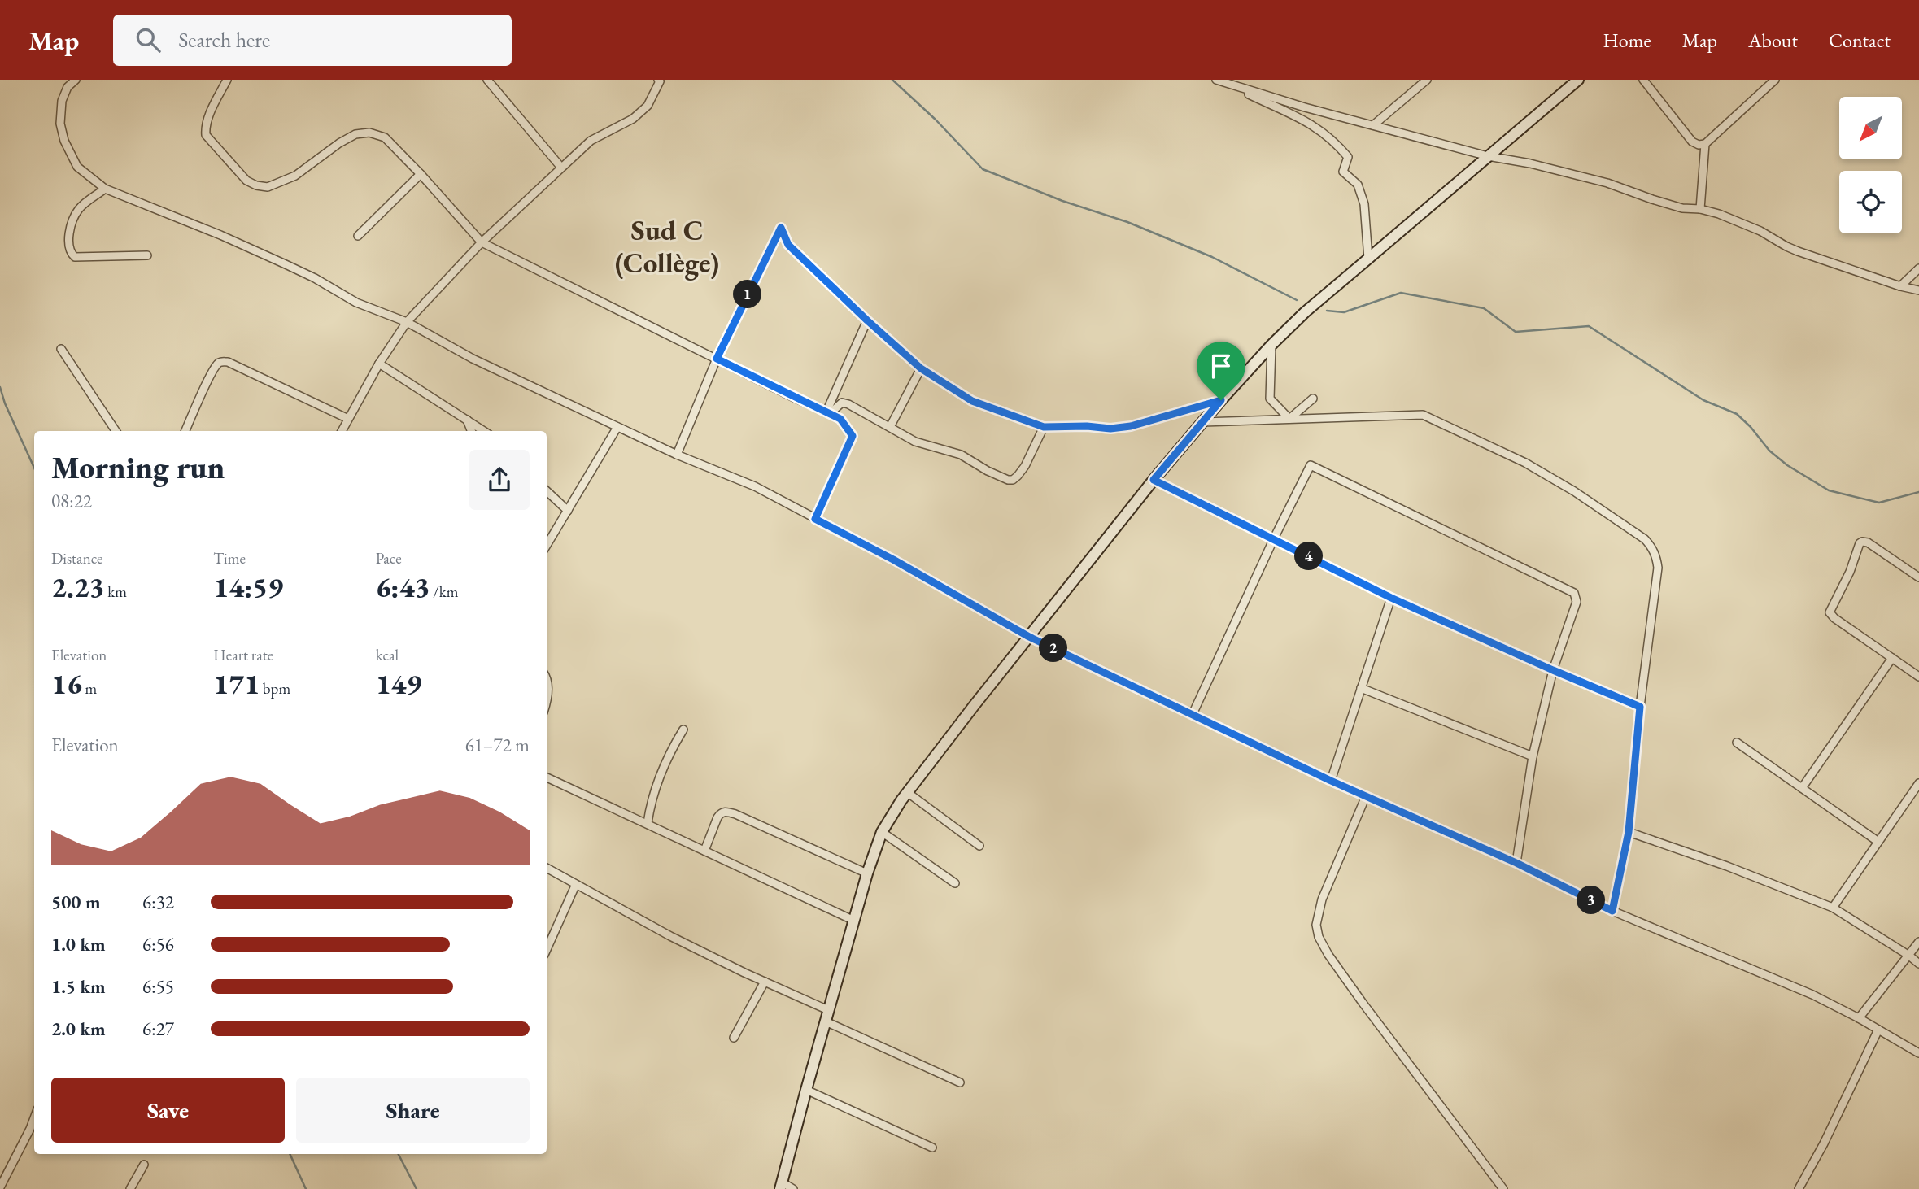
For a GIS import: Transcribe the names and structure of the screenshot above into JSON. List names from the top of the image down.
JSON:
{
  "districts": ["Sud C (Collège)"],
  "north": "bottom left",
  "page": {
    "header": "Map",
    "search": "Search here",
    "nav": [
      "Home",
      "Map",
      "About",
      "Contact"
    ],
    "pins": [
      "1",
      "4",
      "2",
      "3"
    ],
    "heading": ["Morning run", "08:22"],
    "stats": [
      ["Distance", "2.23 km"],
      ["Time", "14:59"],
      ["Pace", "6:43 /km"],
      ["Elevation", "16 m"],
      ["Heart rate", "171 bpm"],
      ["kcal", "149"]
    ],
    "chart": ["Elevation", "61–72 m"],
    "list": [
      {
        "name": "500 m",
        "note": "6:32"
      },
      {
        "name": "1.0 km",
        "note": "6:56"
      },
      {
        "name": "1.5 km",
        "note": "6:55"
      },
      {
        "name": "2.0 km",
        "note": "6:27"
      }
    ],
    "buttons": ["Save", "Share"]
  }
}
